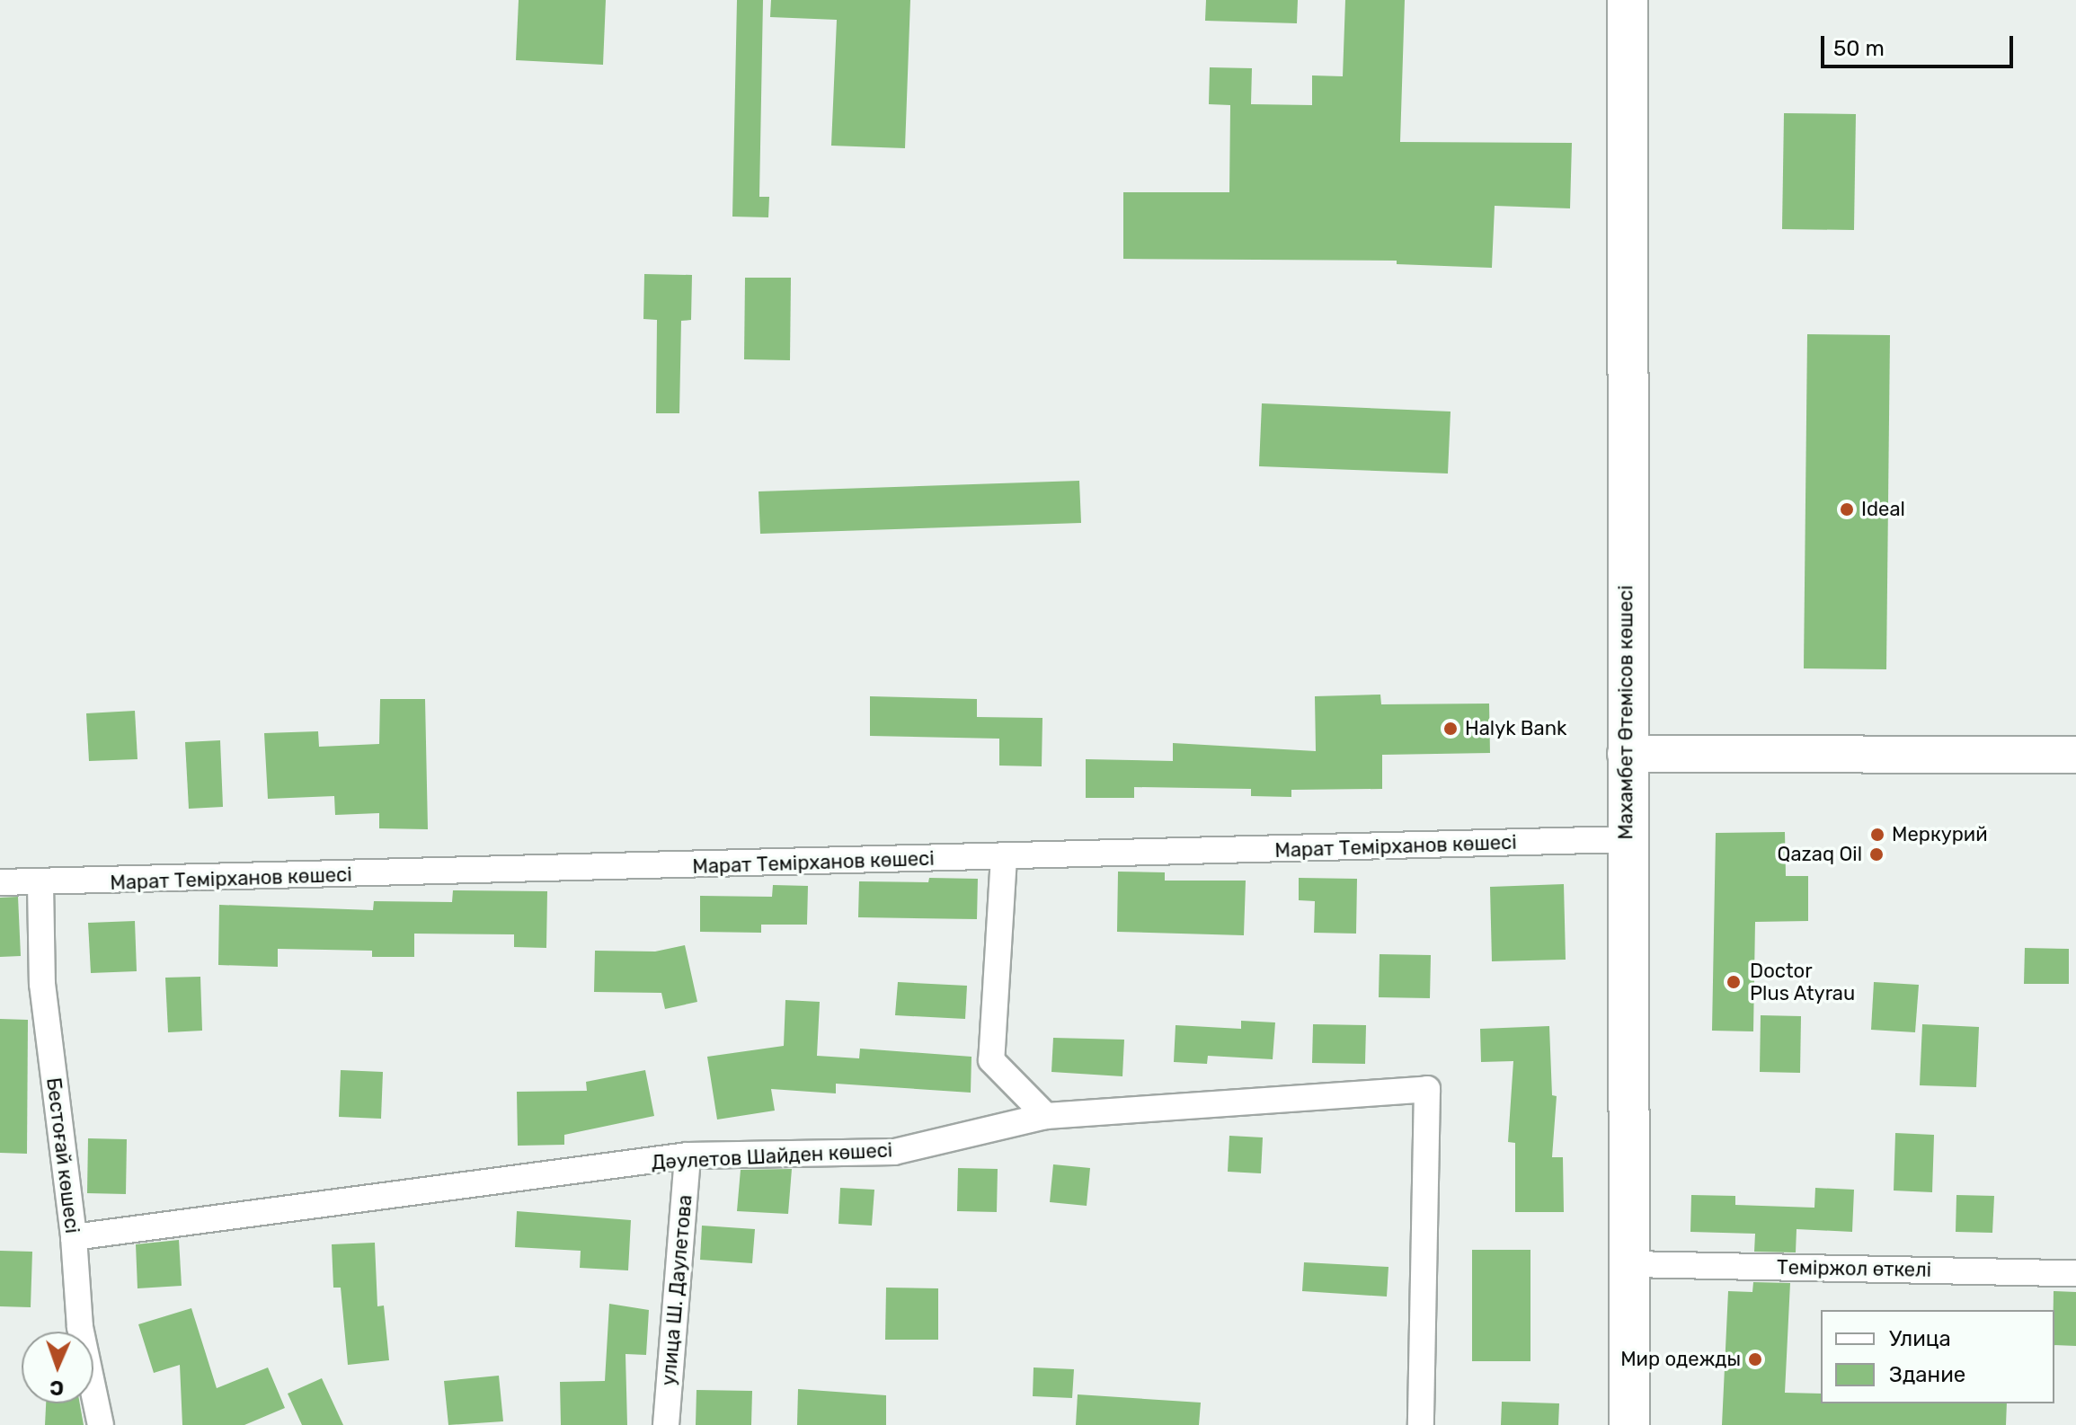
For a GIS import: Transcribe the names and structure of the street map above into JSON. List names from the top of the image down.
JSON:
{
  "streets": {
    "main road": ["Махамбет Өтемісов көшесі"],
    "street": [
      "Марат Темірханов көшесі",
      "Бестоғай көшесі",
      "Дәулетов Шайден көшесі",
      "Теміржол өткелі",
      "улица Ш. Даулетова"
    ]
  },
  "crossings": [
    ["Махамбет Өтемісов көшесі", "Марат Темірханов көшесі"],
    ["Махамбет Өтемісов көшесі", "Теміржол өткелі"],
    ["Марат Темірханов көшесі", "Бестоғай көшесі"],
    ["Бестоғай көшесі", "Дәулетов Шайден көшесі"],
    ["Дәулетов Шайден көшесі", "улица Ш. Даулетова"]
  ],
  "places": [
    "Ideal",
    "Halyk Bank",
    "Меркурий",
    "Qazaq Oil",
    "Doctor Plus Atyrau",
    "Мир одежды"
  ],
  "legend": ["Улица", "Здание"],
  "scale_bar": "50 m",
  "north": "bottom"
}
